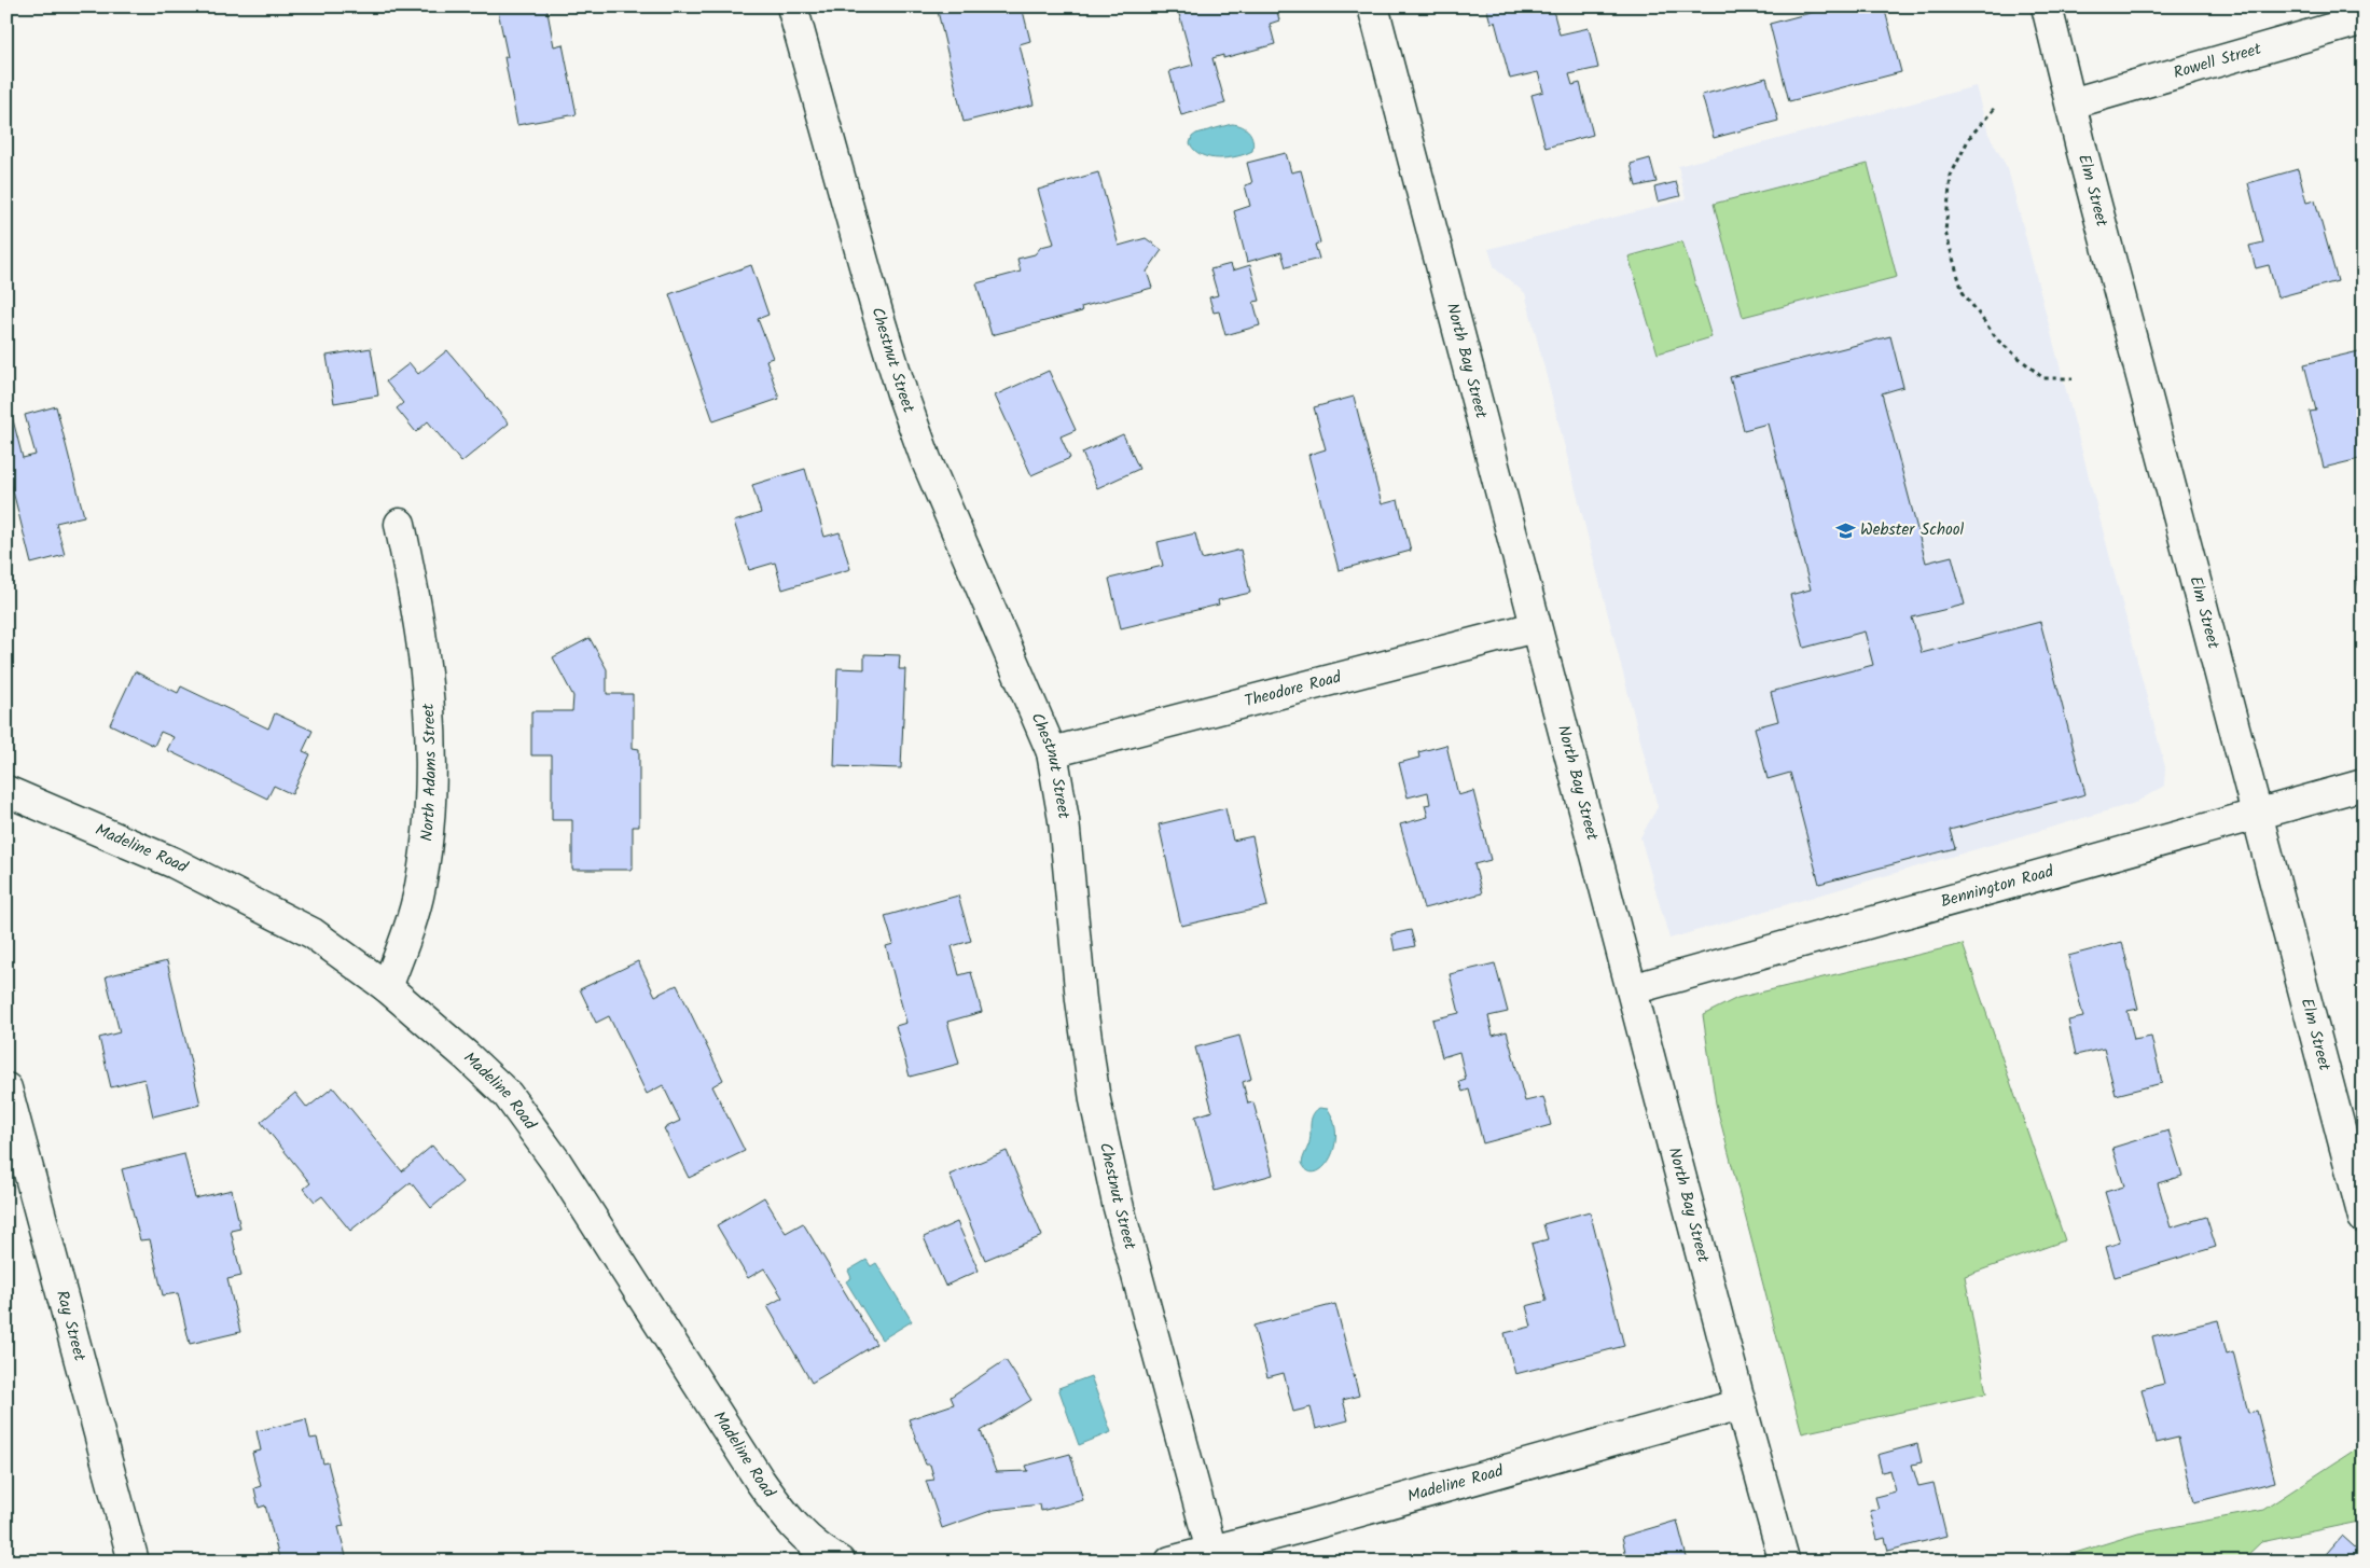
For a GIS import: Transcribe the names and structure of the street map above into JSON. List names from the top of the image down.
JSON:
{
  "streets": {
    "street": [
      "Rowell Street",
      "Elm Street",
      "Chestnut Street",
      "North Bay Street",
      "Theodore Road",
      "North Adams Street",
      "Madeline Road",
      "Bennington Road",
      "Ray Street"
    ]
  },
  "crossings": [
    ["Rowell Street", "Elm Street"],
    ["Elm Street", "Bennington Road"],
    ["Chestnut Street", "Theodore Road"],
    ["Chestnut Street", "Madeline Road"],
    ["North Bay Street", "Theodore Road"],
    ["North Bay Street", "Madeline Road"],
    ["North Bay Street", "Bennington Road"],
    ["North Adams Street", "Madeline Road"]
  ],
  "places": {
    "school or university": ["Webster School"]
  }
}
